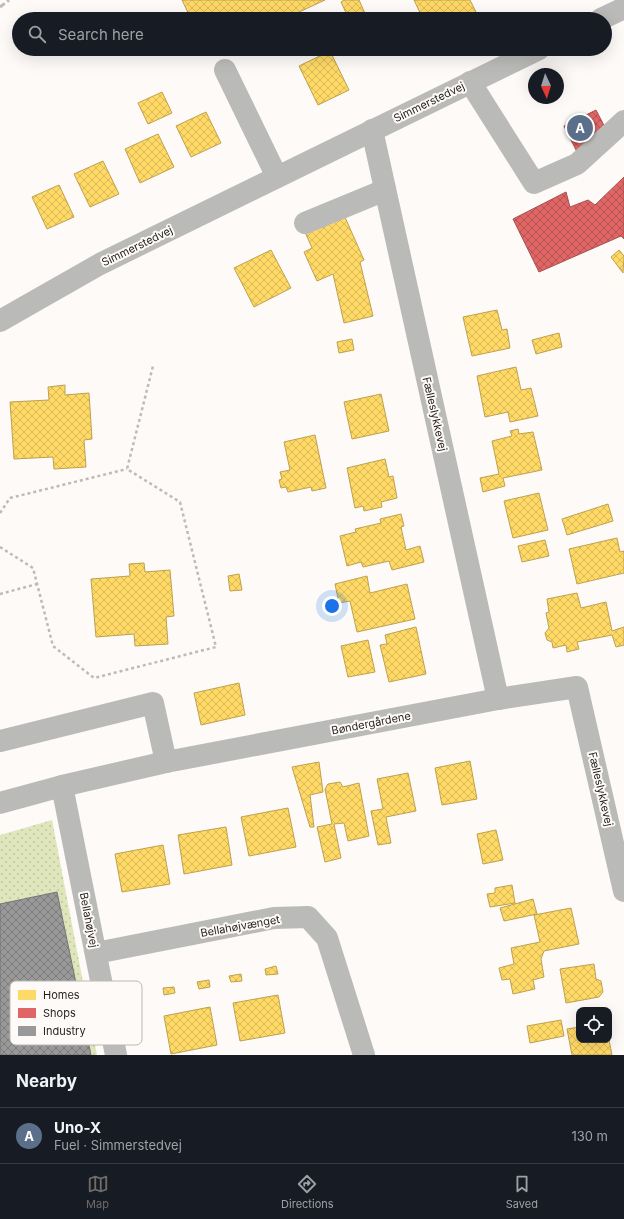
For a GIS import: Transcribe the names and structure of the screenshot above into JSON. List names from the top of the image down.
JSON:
{
  "streets": {
    "street": [
      "Simmerstedvej",
      "Fælleslykkevej",
      "Bøndergårdene",
      "Bellahøjvej",
      "Bellahøjvænget"
    ]
  },
  "crossings": [
    ["Simmerstedvej", "Fælleslykkevej"],
    ["Fælleslykkevej", "Bøndergårdene"],
    ["Bøndergårdene", "Bellahøjvej"],
    ["Bellahøjvej", "Bellahøjvænget"]
  ],
  "legend": ["Homes", "Shops", "Industry"],
  "north": "bottom",
  "page": {
    "search": "Search here",
    "pins": "A",
    "heading": "Nearby",
    "list": [
      {
        "mark": "A",
        "name": "Uno-X",
        "note": "Fuel · Simmerstedvej",
        "value": "130 m"
      }
    ],
    "nav": ["Map", "Directions", "Saved"]
  }
}
